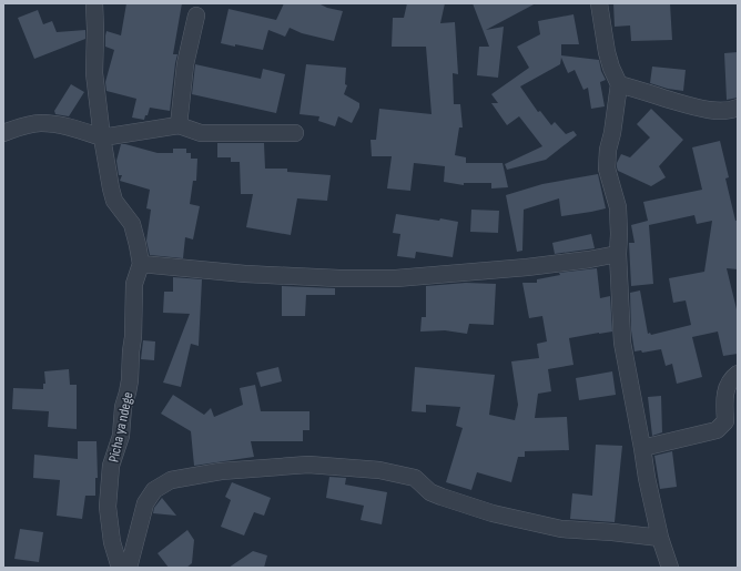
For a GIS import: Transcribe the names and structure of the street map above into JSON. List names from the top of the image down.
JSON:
{
  "streets": {
    "street": ["Picha ya ndege"]
  }
}
